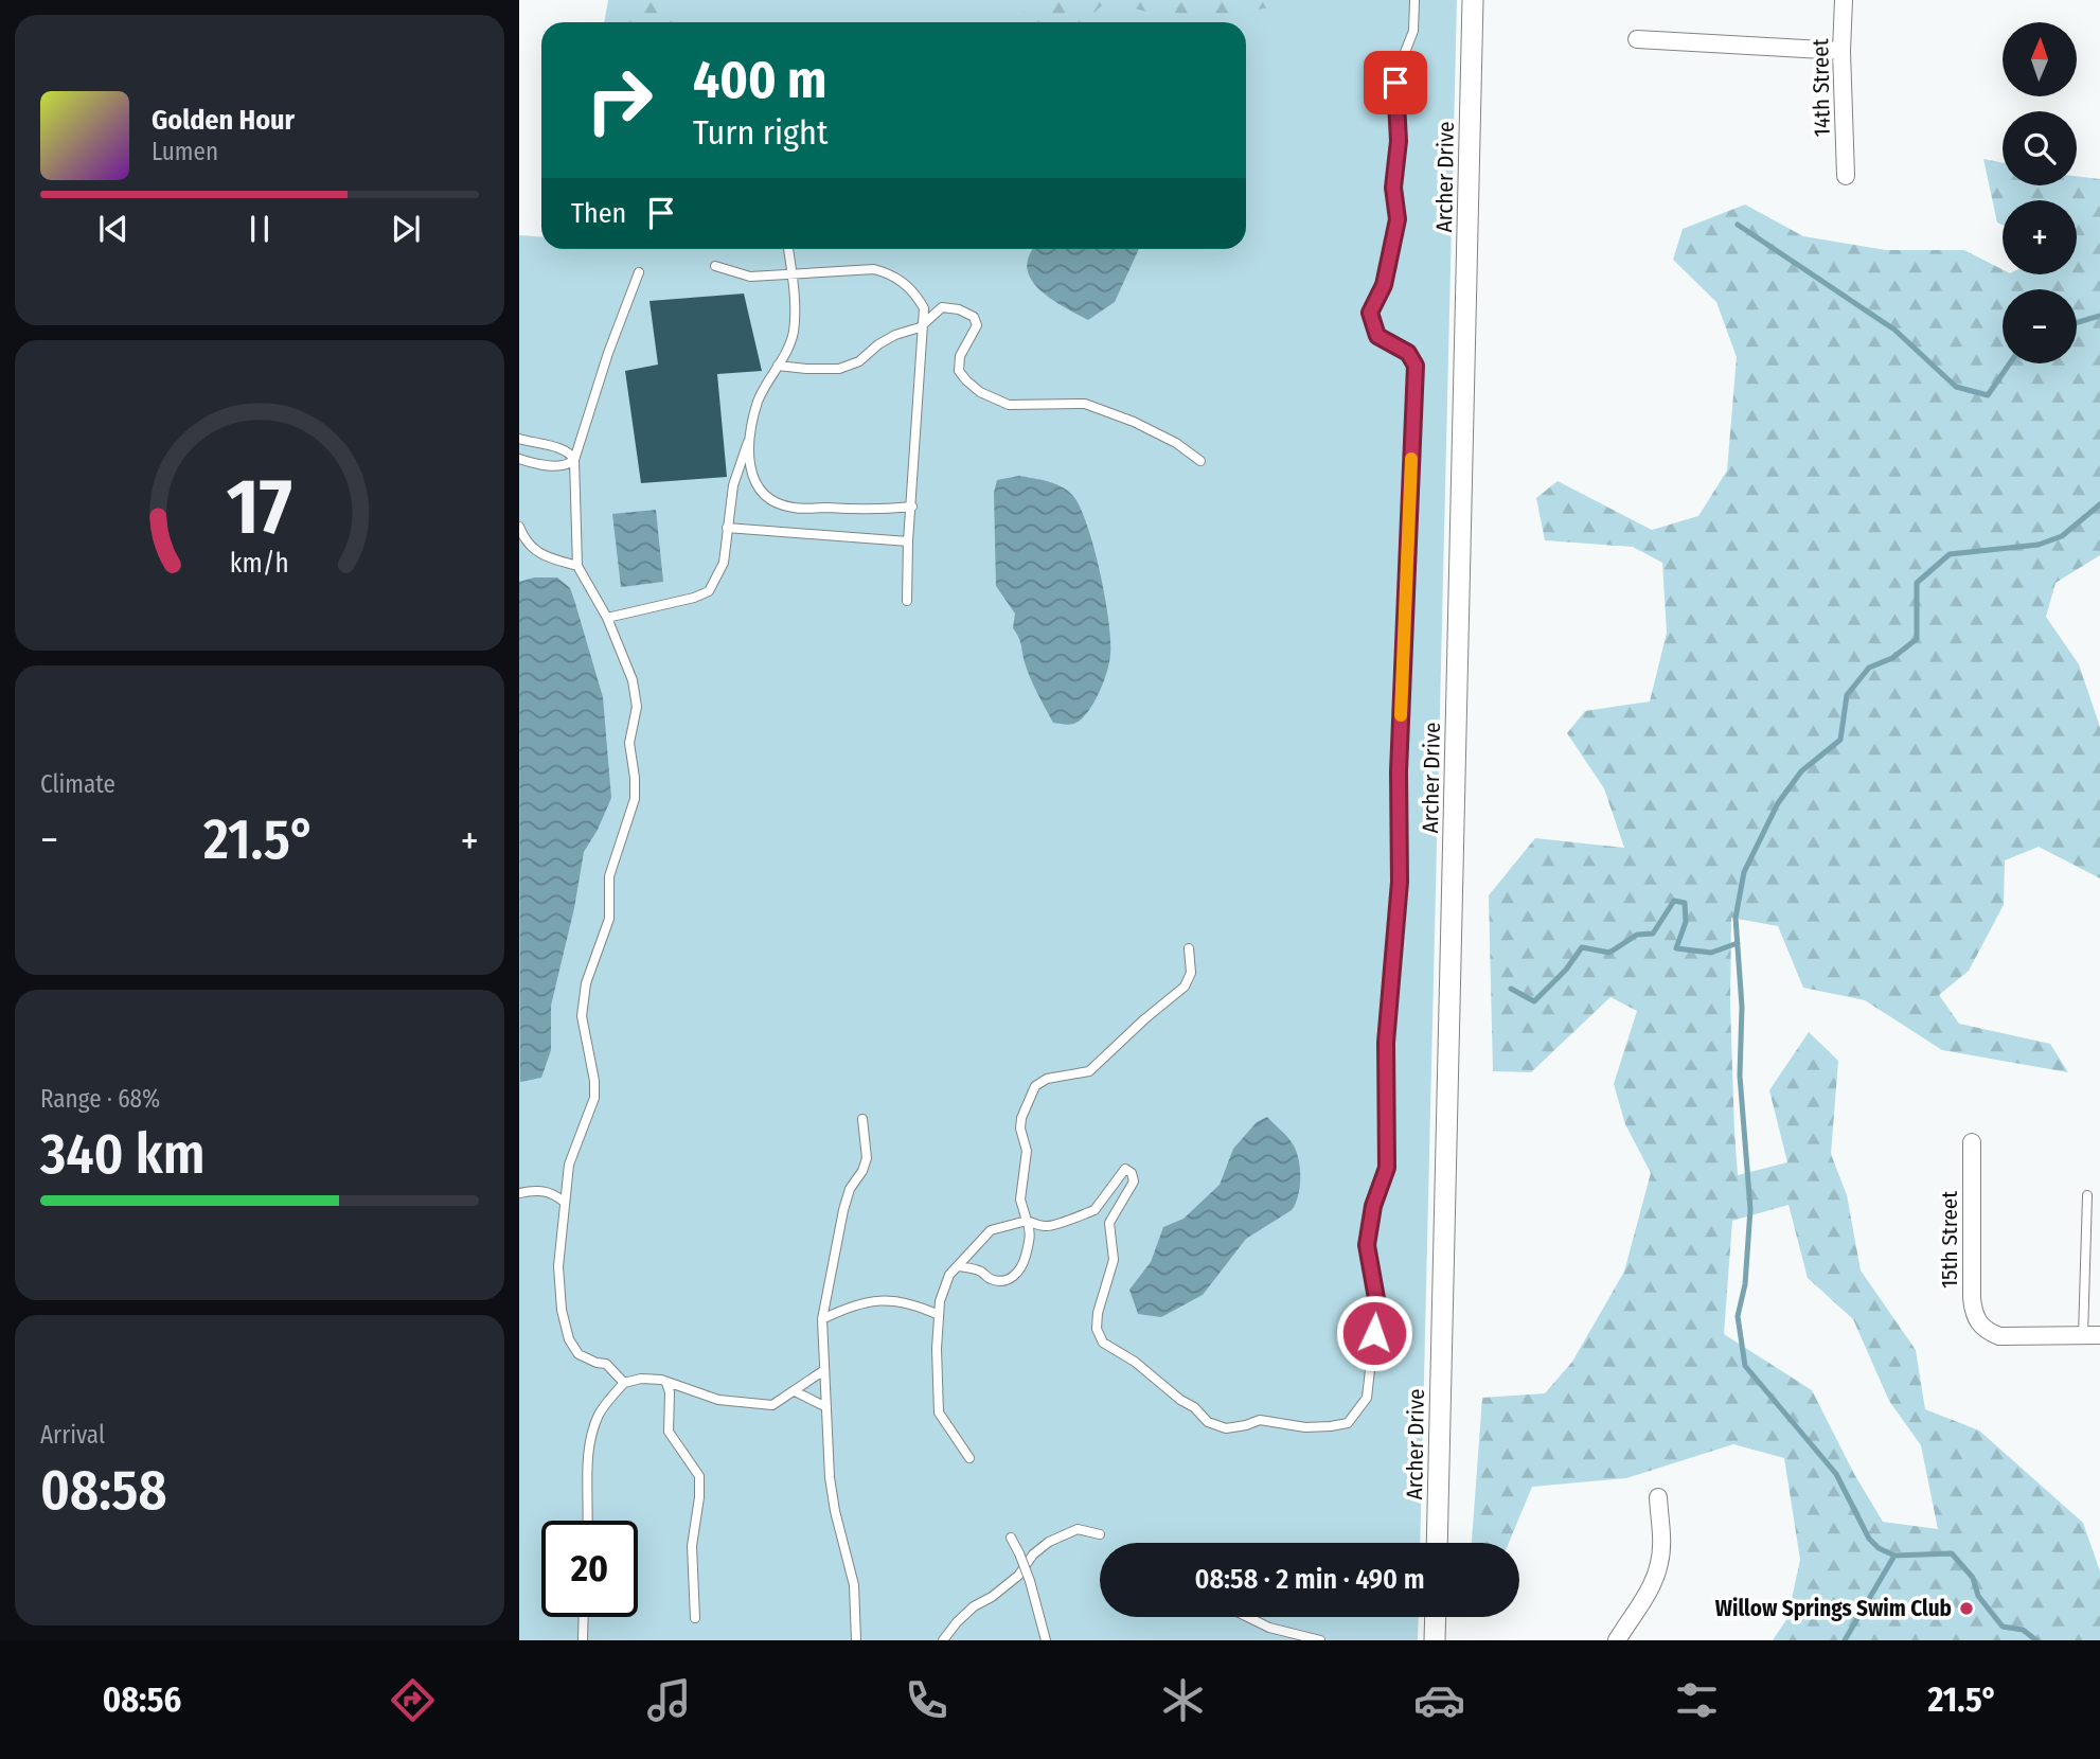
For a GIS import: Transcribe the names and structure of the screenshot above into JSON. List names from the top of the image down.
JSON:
{
  "streets": {
    "street": ["14th Street", "Archer Drive", "15th Street"]
  },
  "places": ["Willow Springs Swim Club"],
  "north": "top",
  "page": {
    "map_buttons": ["+", "−"],
    "turn": ["400 m", "Turn right"],
    "song": ["Golden Hour", "Lumen"],
    "then": "Then",
    "tile": [
      "Climate",
      ["Range · 68%", "340 km"],
      ["Arrival", "08:58"]
    ],
    "heat": ["−", "21.5°", "+"],
    "limit": "20",
    "trip": "08:58 · 2 min · 490 m",
    "tabs": ["08:56", "21.5°"],
    "gauge": ["17", "km/h"]
  }
}
